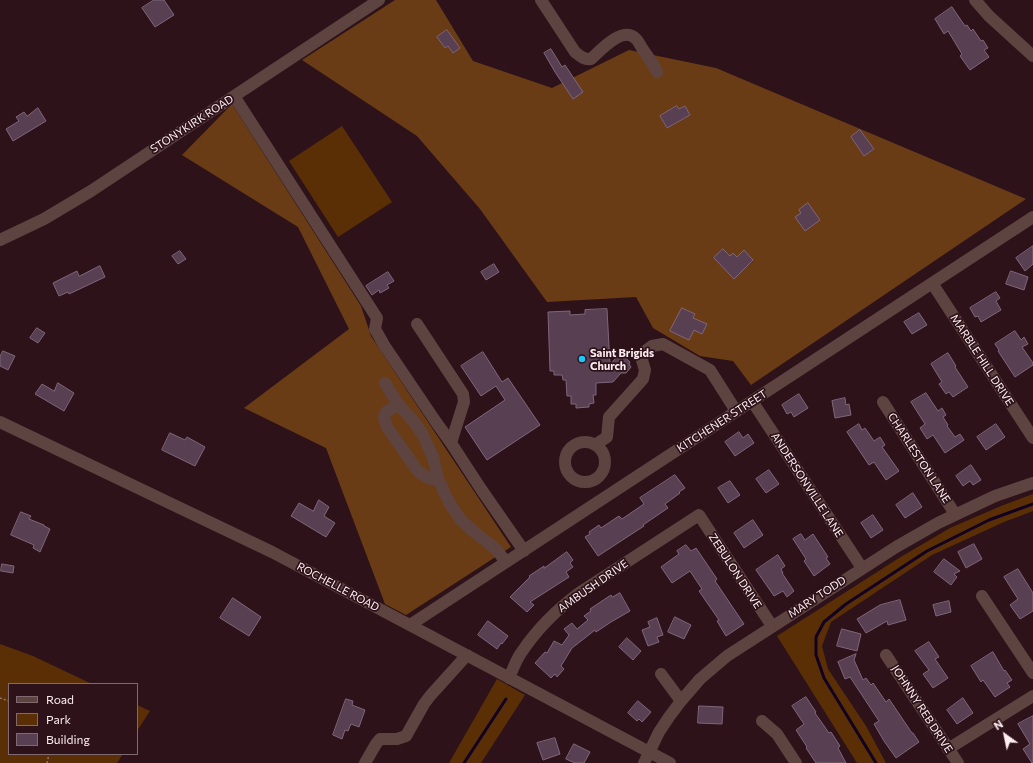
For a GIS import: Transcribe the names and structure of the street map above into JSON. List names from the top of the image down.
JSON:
{
  "streets": {
    "street": [
      "STONYKIRK ROAD",
      "MARBLE HILL DRIVE",
      "KITCHENER STREET",
      "CHARLESTON LANE",
      "ANDERSONVILLE LANE",
      "ZEBULON DRIVE",
      "AMBUSH DRIVE",
      "ROCHELLE ROAD",
      "MARY TODD",
      "JOHNNY REB DRIVE"
    ]
  },
  "crossings": [
    ["MARBLE HILL DRIVE", "KITCHENER STREET"],
    ["KITCHENER STREET", "ANDERSONVILLE LANE"],
    ["KITCHENER STREET", "ROCHELLE ROAD"],
    ["CHARLESTON LANE", "MARY TODD"],
    ["ANDERSONVILLE LANE", "MARY TODD"],
    ["ZEBULON DRIVE", "AMBUSH DRIVE"],
    ["ZEBULON DRIVE", "MARY TODD"],
    ["AMBUSH DRIVE", "ROCHELLE ROAD"],
    ["ROCHELLE ROAD", "MARY TODD"]
  ],
  "places": ["Saint Brigids Church"],
  "legend": ["Road", "Park", "Building"],
  "north": "top left"
}
